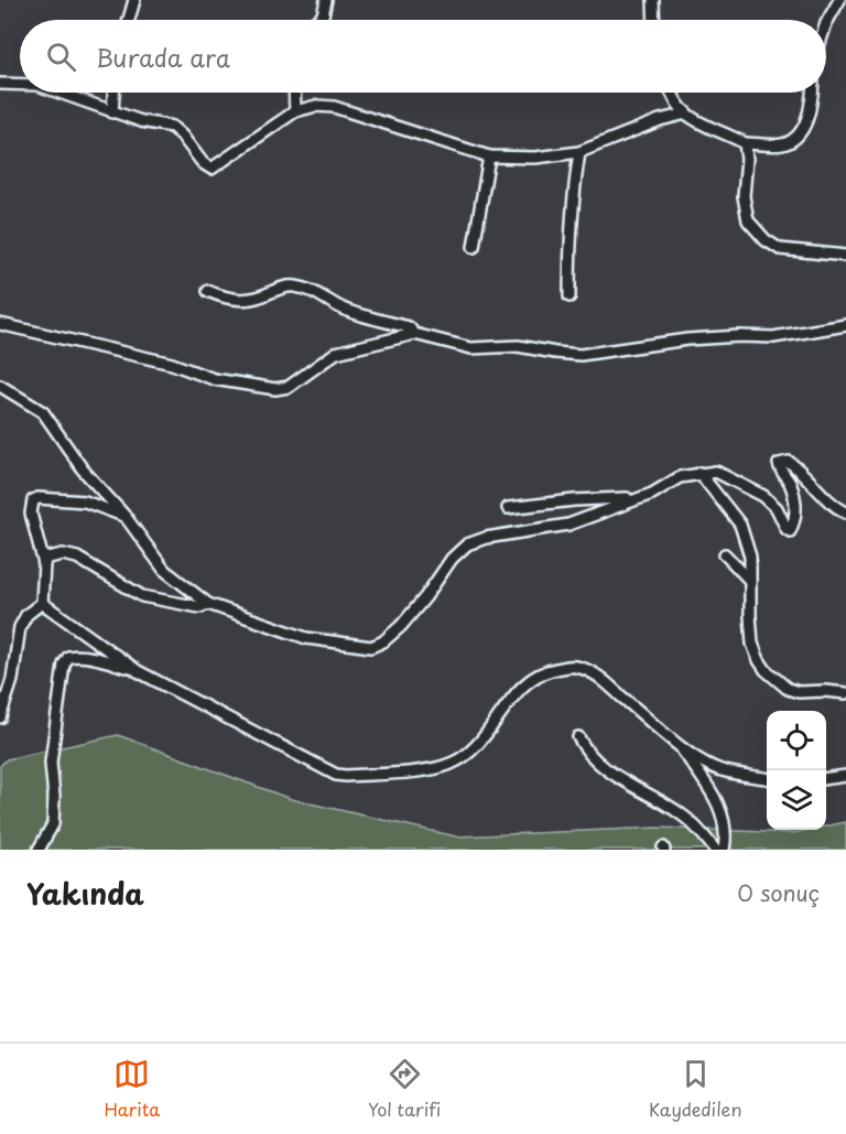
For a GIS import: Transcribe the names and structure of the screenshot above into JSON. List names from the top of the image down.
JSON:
{
  "page": {
    "search": "Burada ara",
    "heading": ["Yakında", "0 sonuç"],
    "nav": ["Harita", "Yol tarifi", "Kaydedilen"]
  }
}
